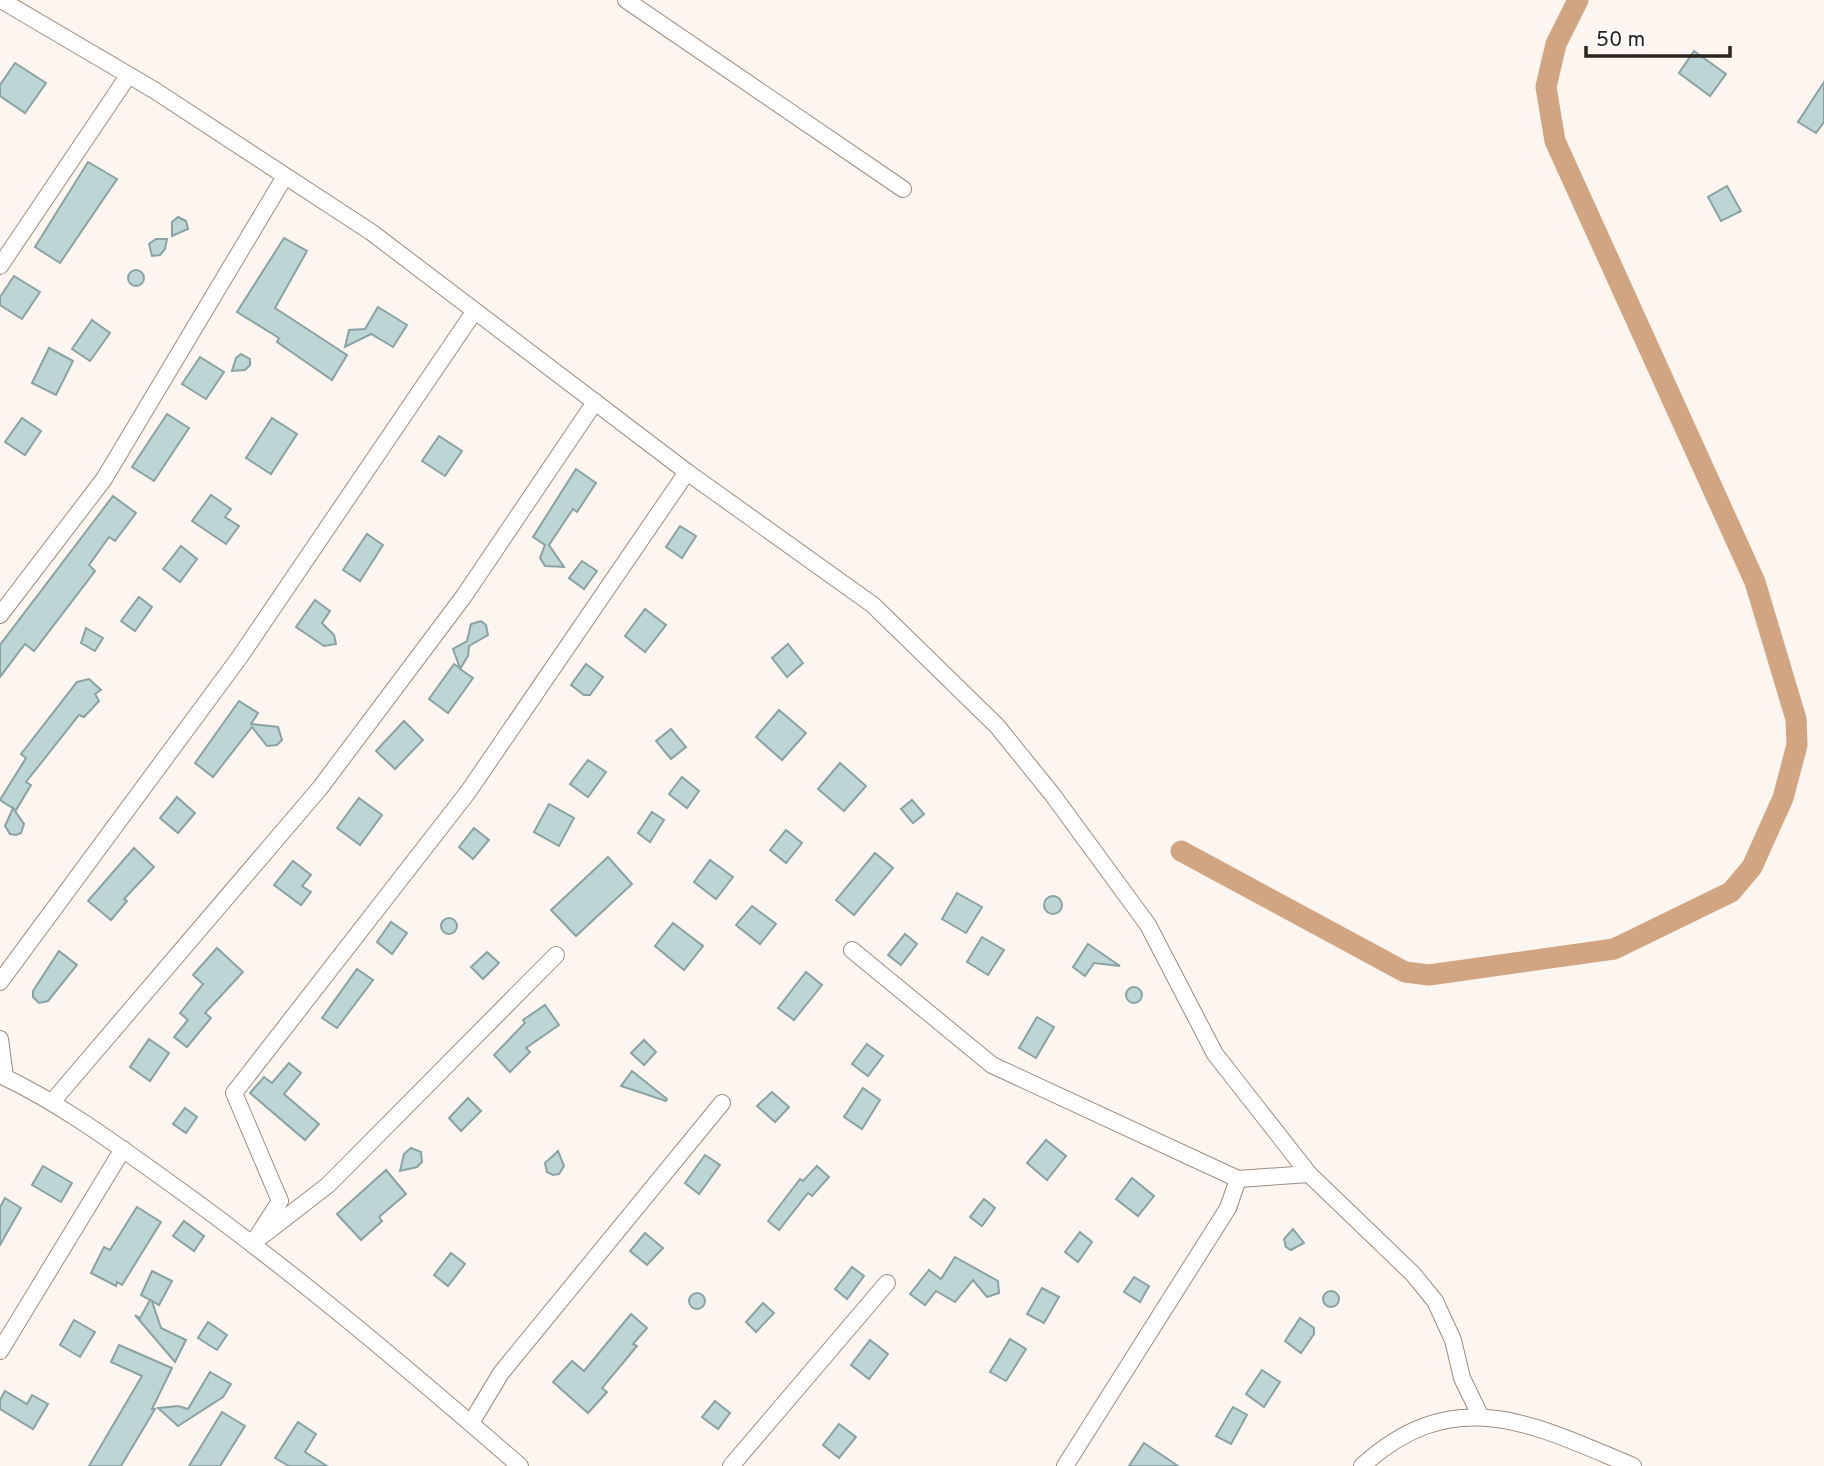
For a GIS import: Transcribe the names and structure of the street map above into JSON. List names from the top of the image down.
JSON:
{
  "scale_bar": "50 m"
}
